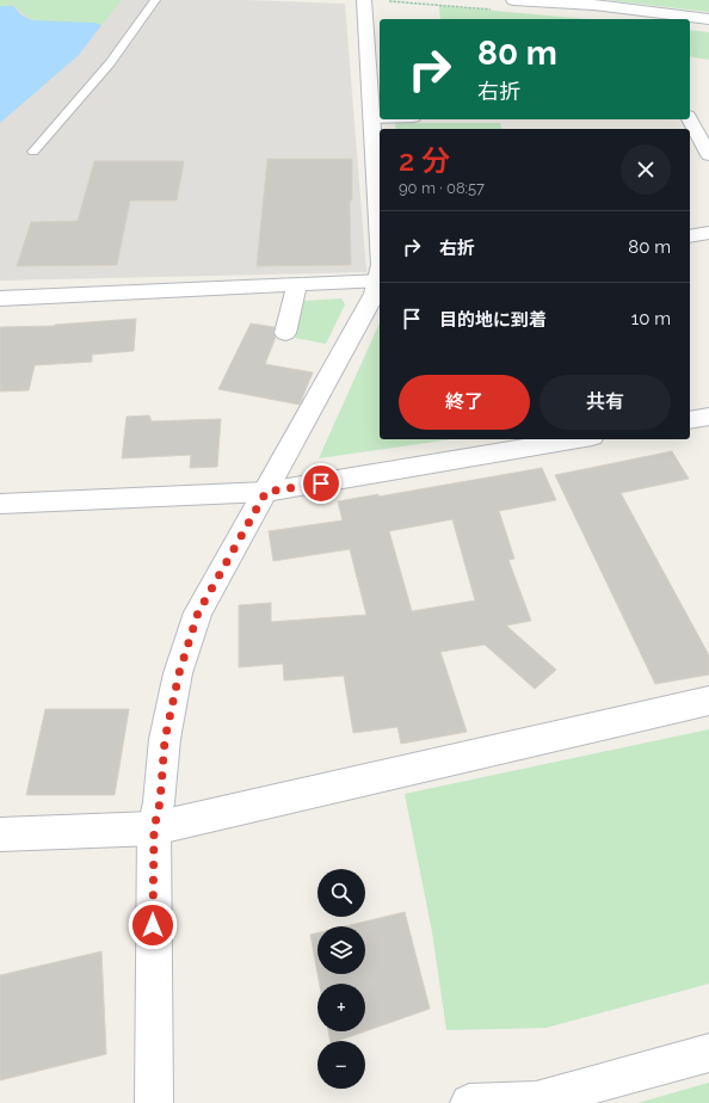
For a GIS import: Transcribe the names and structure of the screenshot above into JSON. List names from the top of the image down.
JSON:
{
  "page": {
    "turn": ["80 m", "右折"],
    "heading": ["2 分", "90 m · 08:57"],
    "list": [
      {
        "name": "右折",
        "value": "80 m"
      },
      {
        "name": "目的地に到着",
        "value": "10 m"
      }
    ],
    "buttons": ["終了", "共有"],
    "map_buttons": ["+", "−"]
  }
}
